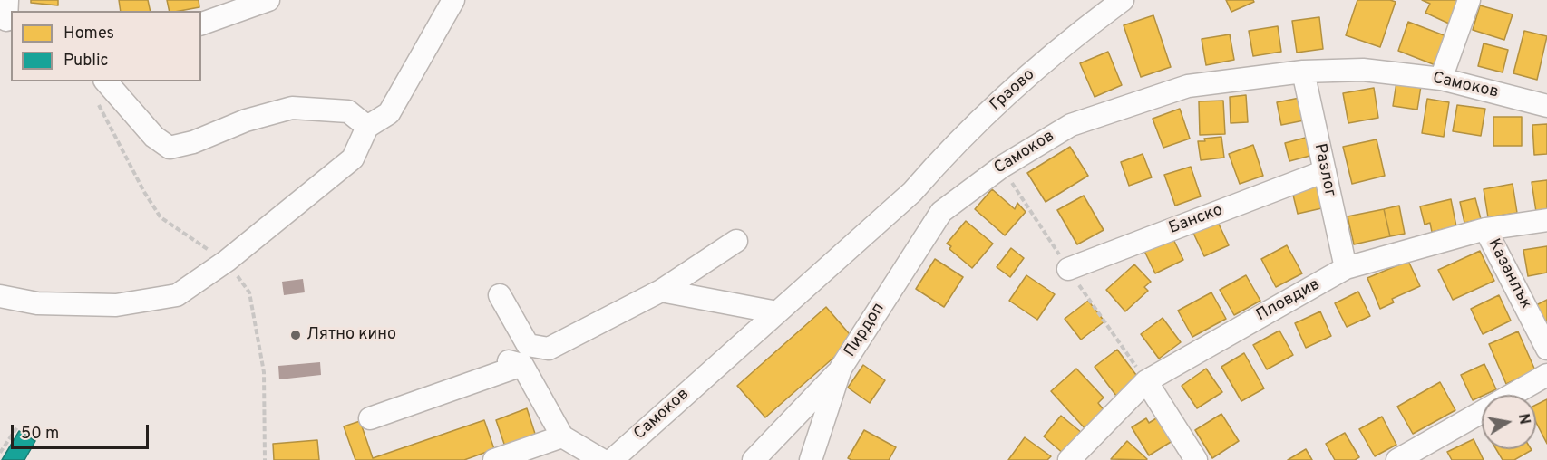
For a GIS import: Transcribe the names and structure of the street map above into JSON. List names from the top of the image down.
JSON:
{
  "streets": {
    "street": [
      "Самоков",
      "Граово",
      "Разлог",
      "Банско",
      "Казанлък",
      "Пловдив",
      "Пирдоп"
    ]
  },
  "crossings": [
    ["Самоков", "Граово"],
    ["Самоков", "Разлог"],
    ["Самоков", "Пирдоп"],
    ["Разлог", "Банско"],
    ["Разлог", "Пловдив"],
    ["Казанлък", "Пловдив"]
  ],
  "places": ["Лятно кино"],
  "legend": ["Homes", "Public"],
  "scale_bar": "50 m",
  "north": "right"
}
